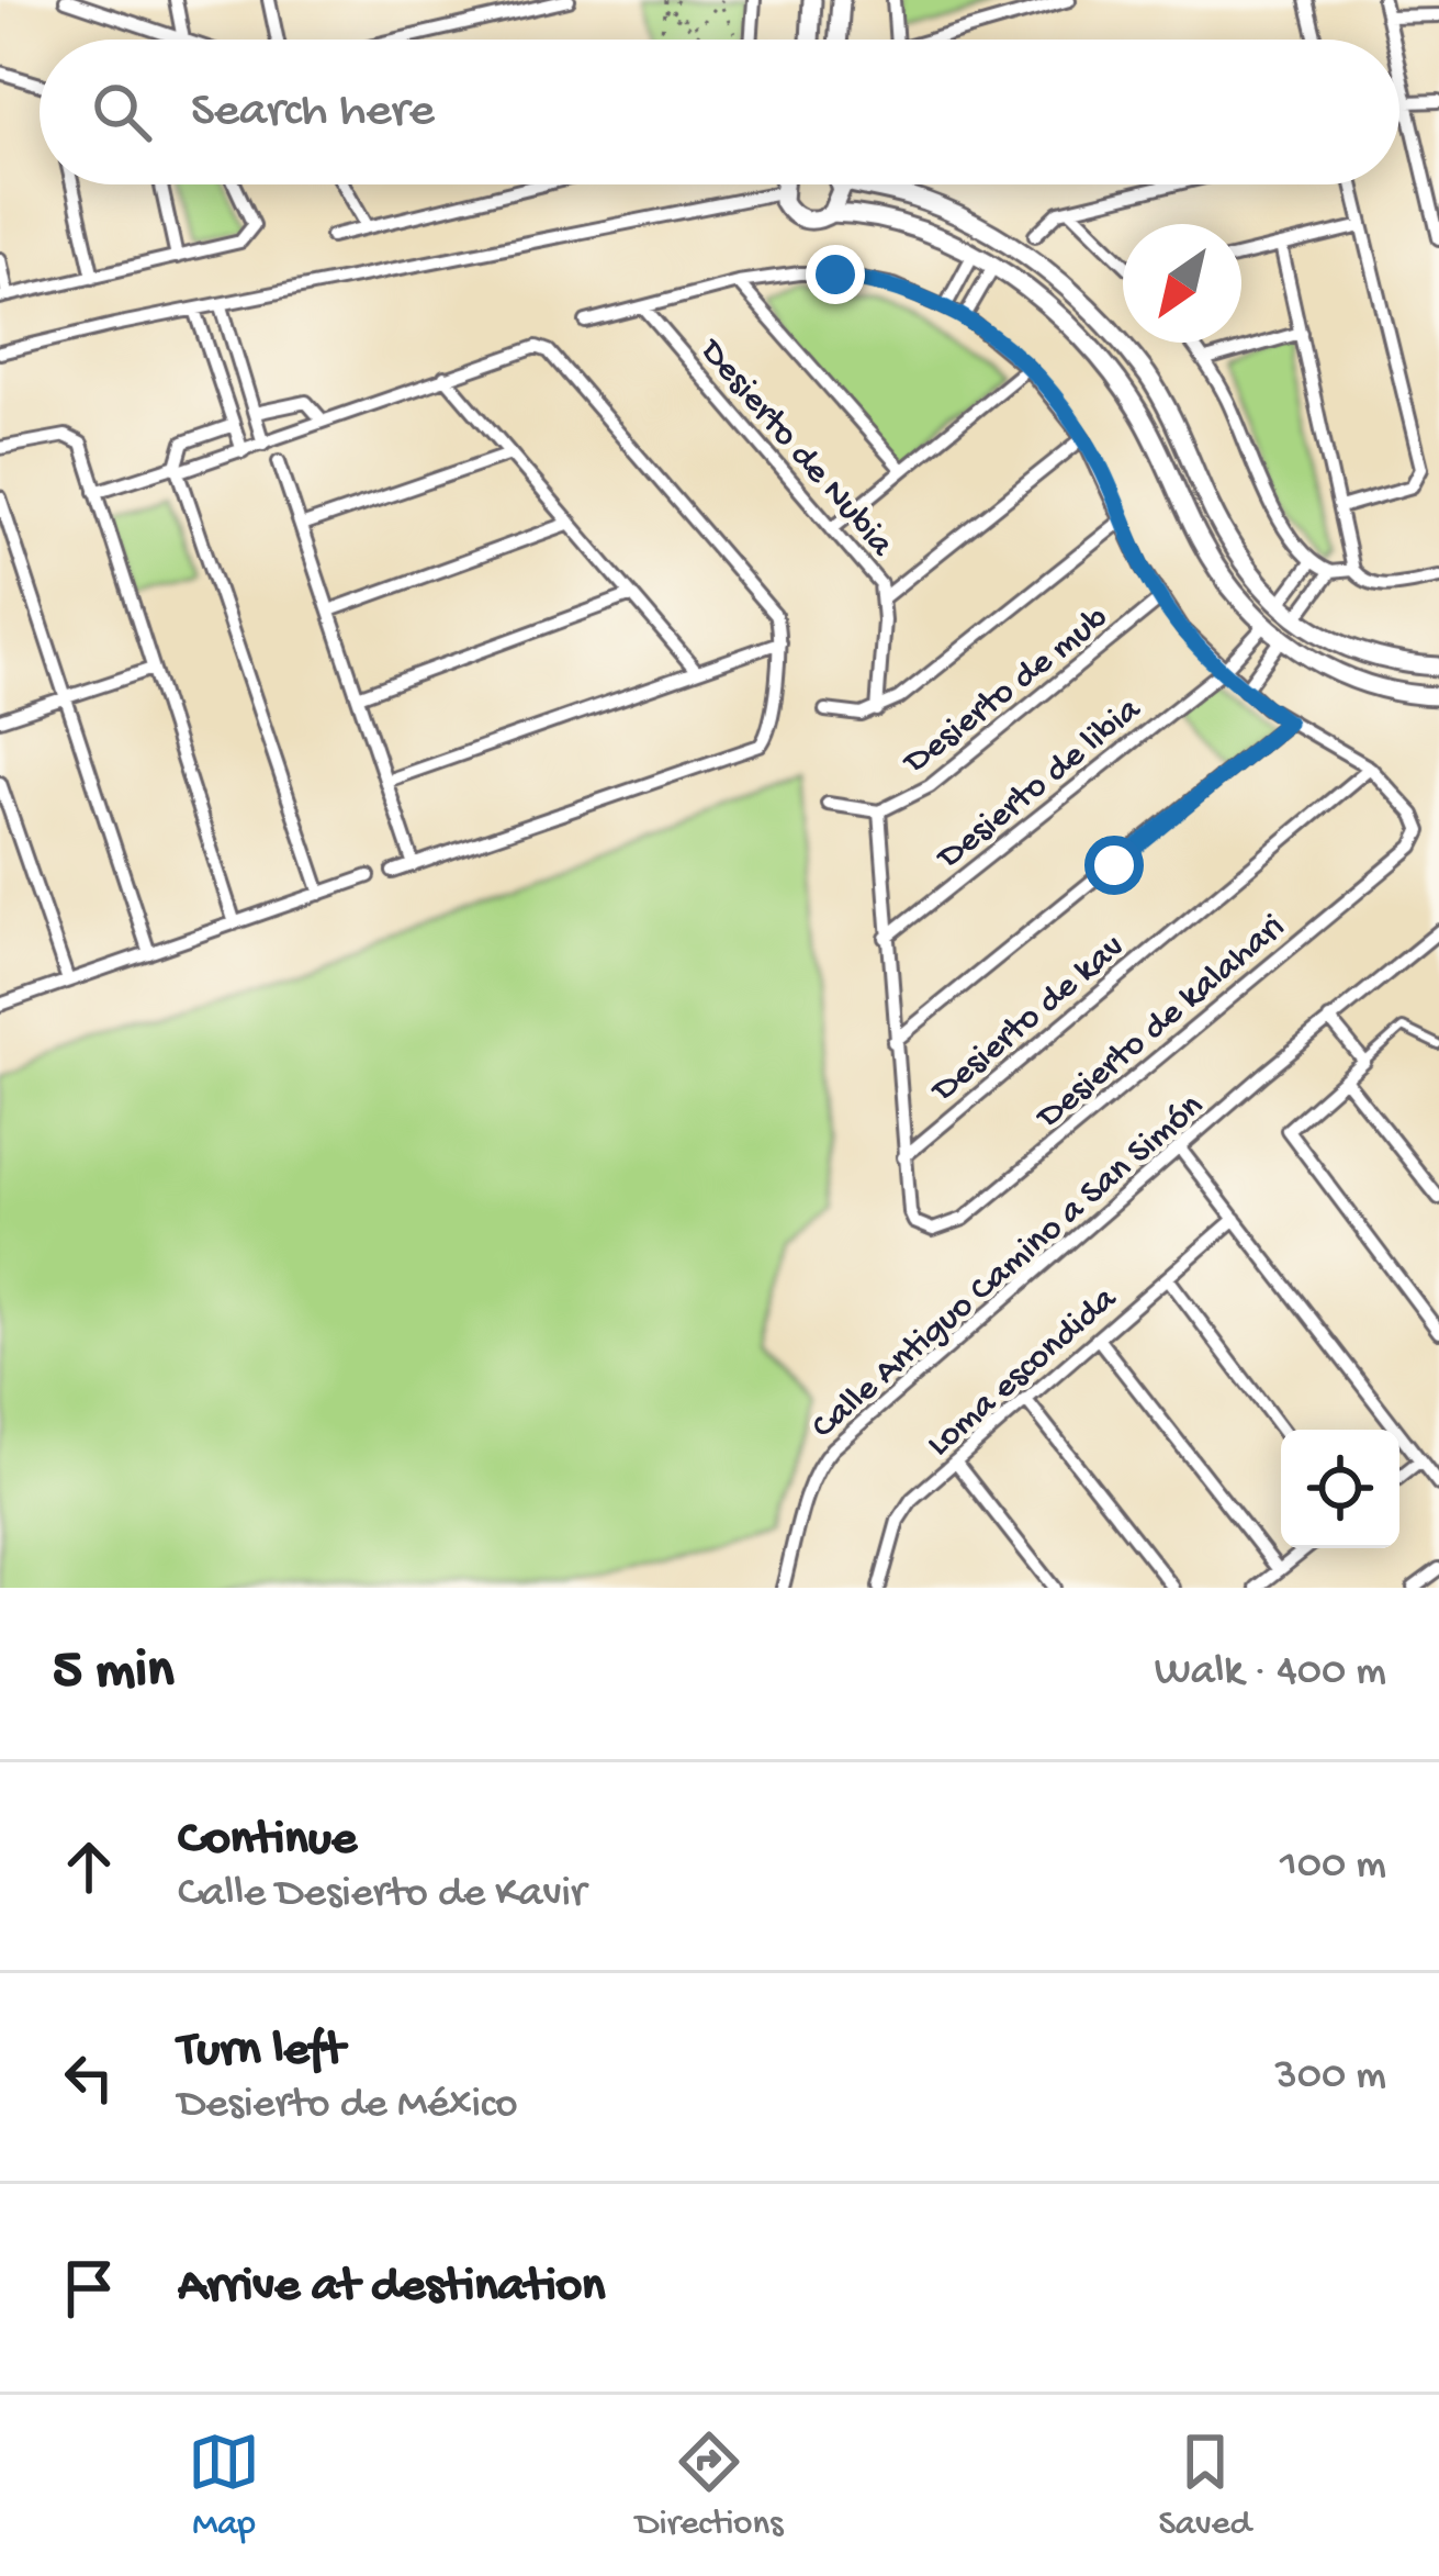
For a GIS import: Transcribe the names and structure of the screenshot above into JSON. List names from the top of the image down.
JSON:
{
  "streets": {
    "street": [
      "Desierto de Nubia",
      "Desierto de mub",
      "Desierto de libia",
      "Desierto de kav",
      "Desierto de kalahari",
      "Calle Antiguo Camino a San Simón",
      "Loma escondida"
    ]
  },
  "crossings": [
    ["Desierto de kav", "Desierto de kalahari"]
  ],
  "north": "bottom left",
  "page": {
    "search": "Search here",
    "heading": ["5 min", "Walk · 400 m"],
    "list": [
      ["Continue", "Calle Desierto de Kavir", "100 m"],
      ["Turn left", "Desierto de México", "300 m"],
      "Arrive at destination"
    ],
    "nav": ["Map", "Directions", "Saved"]
  }
}
